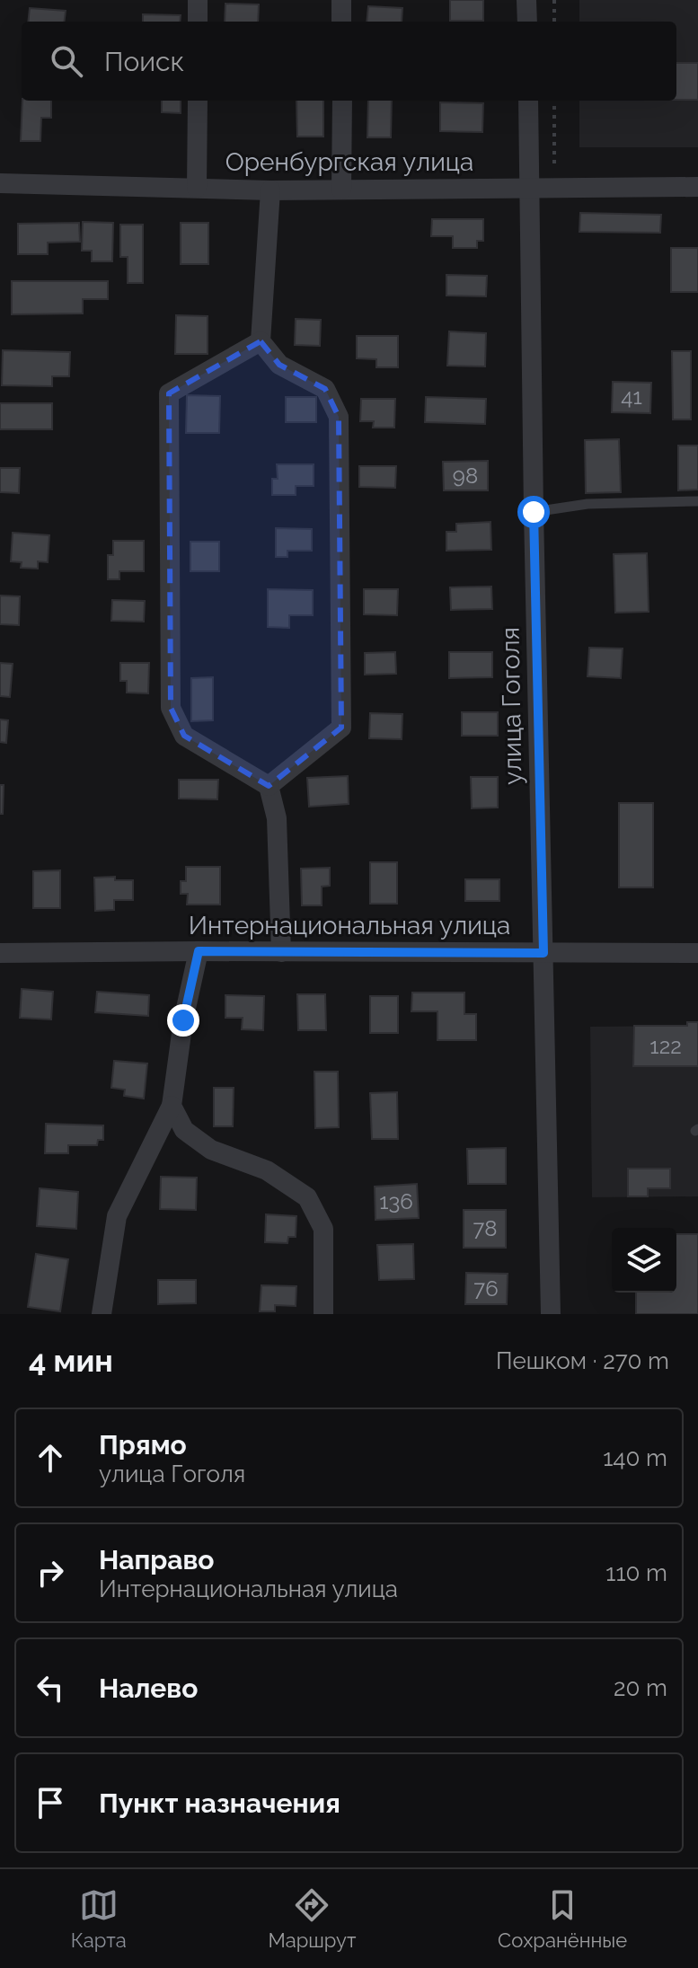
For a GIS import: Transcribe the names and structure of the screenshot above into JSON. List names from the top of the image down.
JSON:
{
  "streets": {
    "street": ["Оренбургская улица", "улица Гоголя", "Интернациональная улица"]
  },
  "crossings": [
    ["Оренбургская улица", "улица Гоголя"],
    ["улица Гоголя", "Интернациональная улица"]
  ],
  "house_numbers": [
    "41",
    "98",
    "122",
    "136",
    "78",
    "76"
  ],
  "page": {
    "search": "Поиск",
    "heading": ["4 мин", "Пешком · 270 m"],
    "list": [
      ["Прямо", "улица Гоголя", "140 m"],
      ["Направо", "Интернациональная улица", "110 m"],
      ["Налево", "20 m"],
      "Пункт назначения"
    ],
    "nav": ["Карта", "Маршрут", "Сохранённые"]
  }
}
